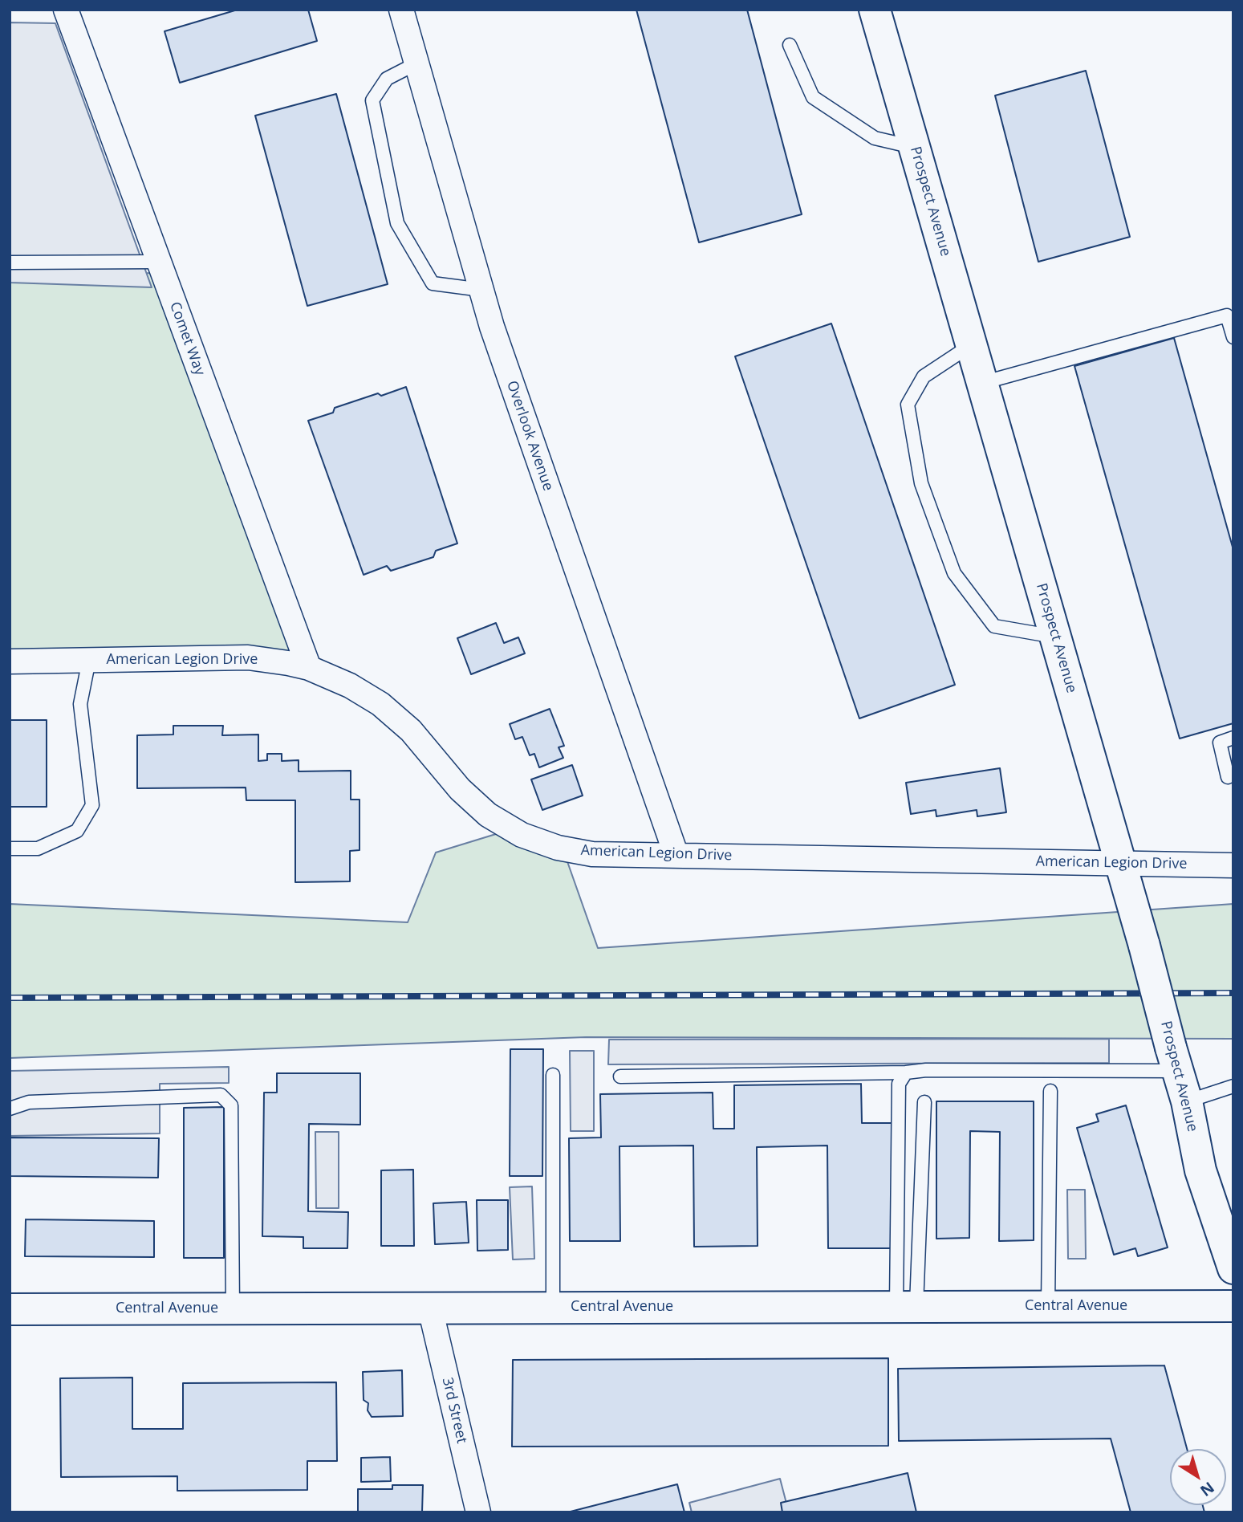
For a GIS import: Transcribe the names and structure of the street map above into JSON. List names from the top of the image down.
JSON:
{
  "streets": {
    "street": [
      "Prospect Avenue",
      "Comet Way",
      "Overlook Avenue",
      "American Legion Drive",
      "Central Avenue",
      "3rd Street"
    ]
  },
  "crossings": [
    ["Prospect Avenue", "American Legion Drive"],
    ["Comet Way", "American Legion Drive"],
    ["Overlook Avenue", "American Legion Drive"],
    ["Central Avenue", "3rd Street"]
  ],
  "north": "bottom right"
}
